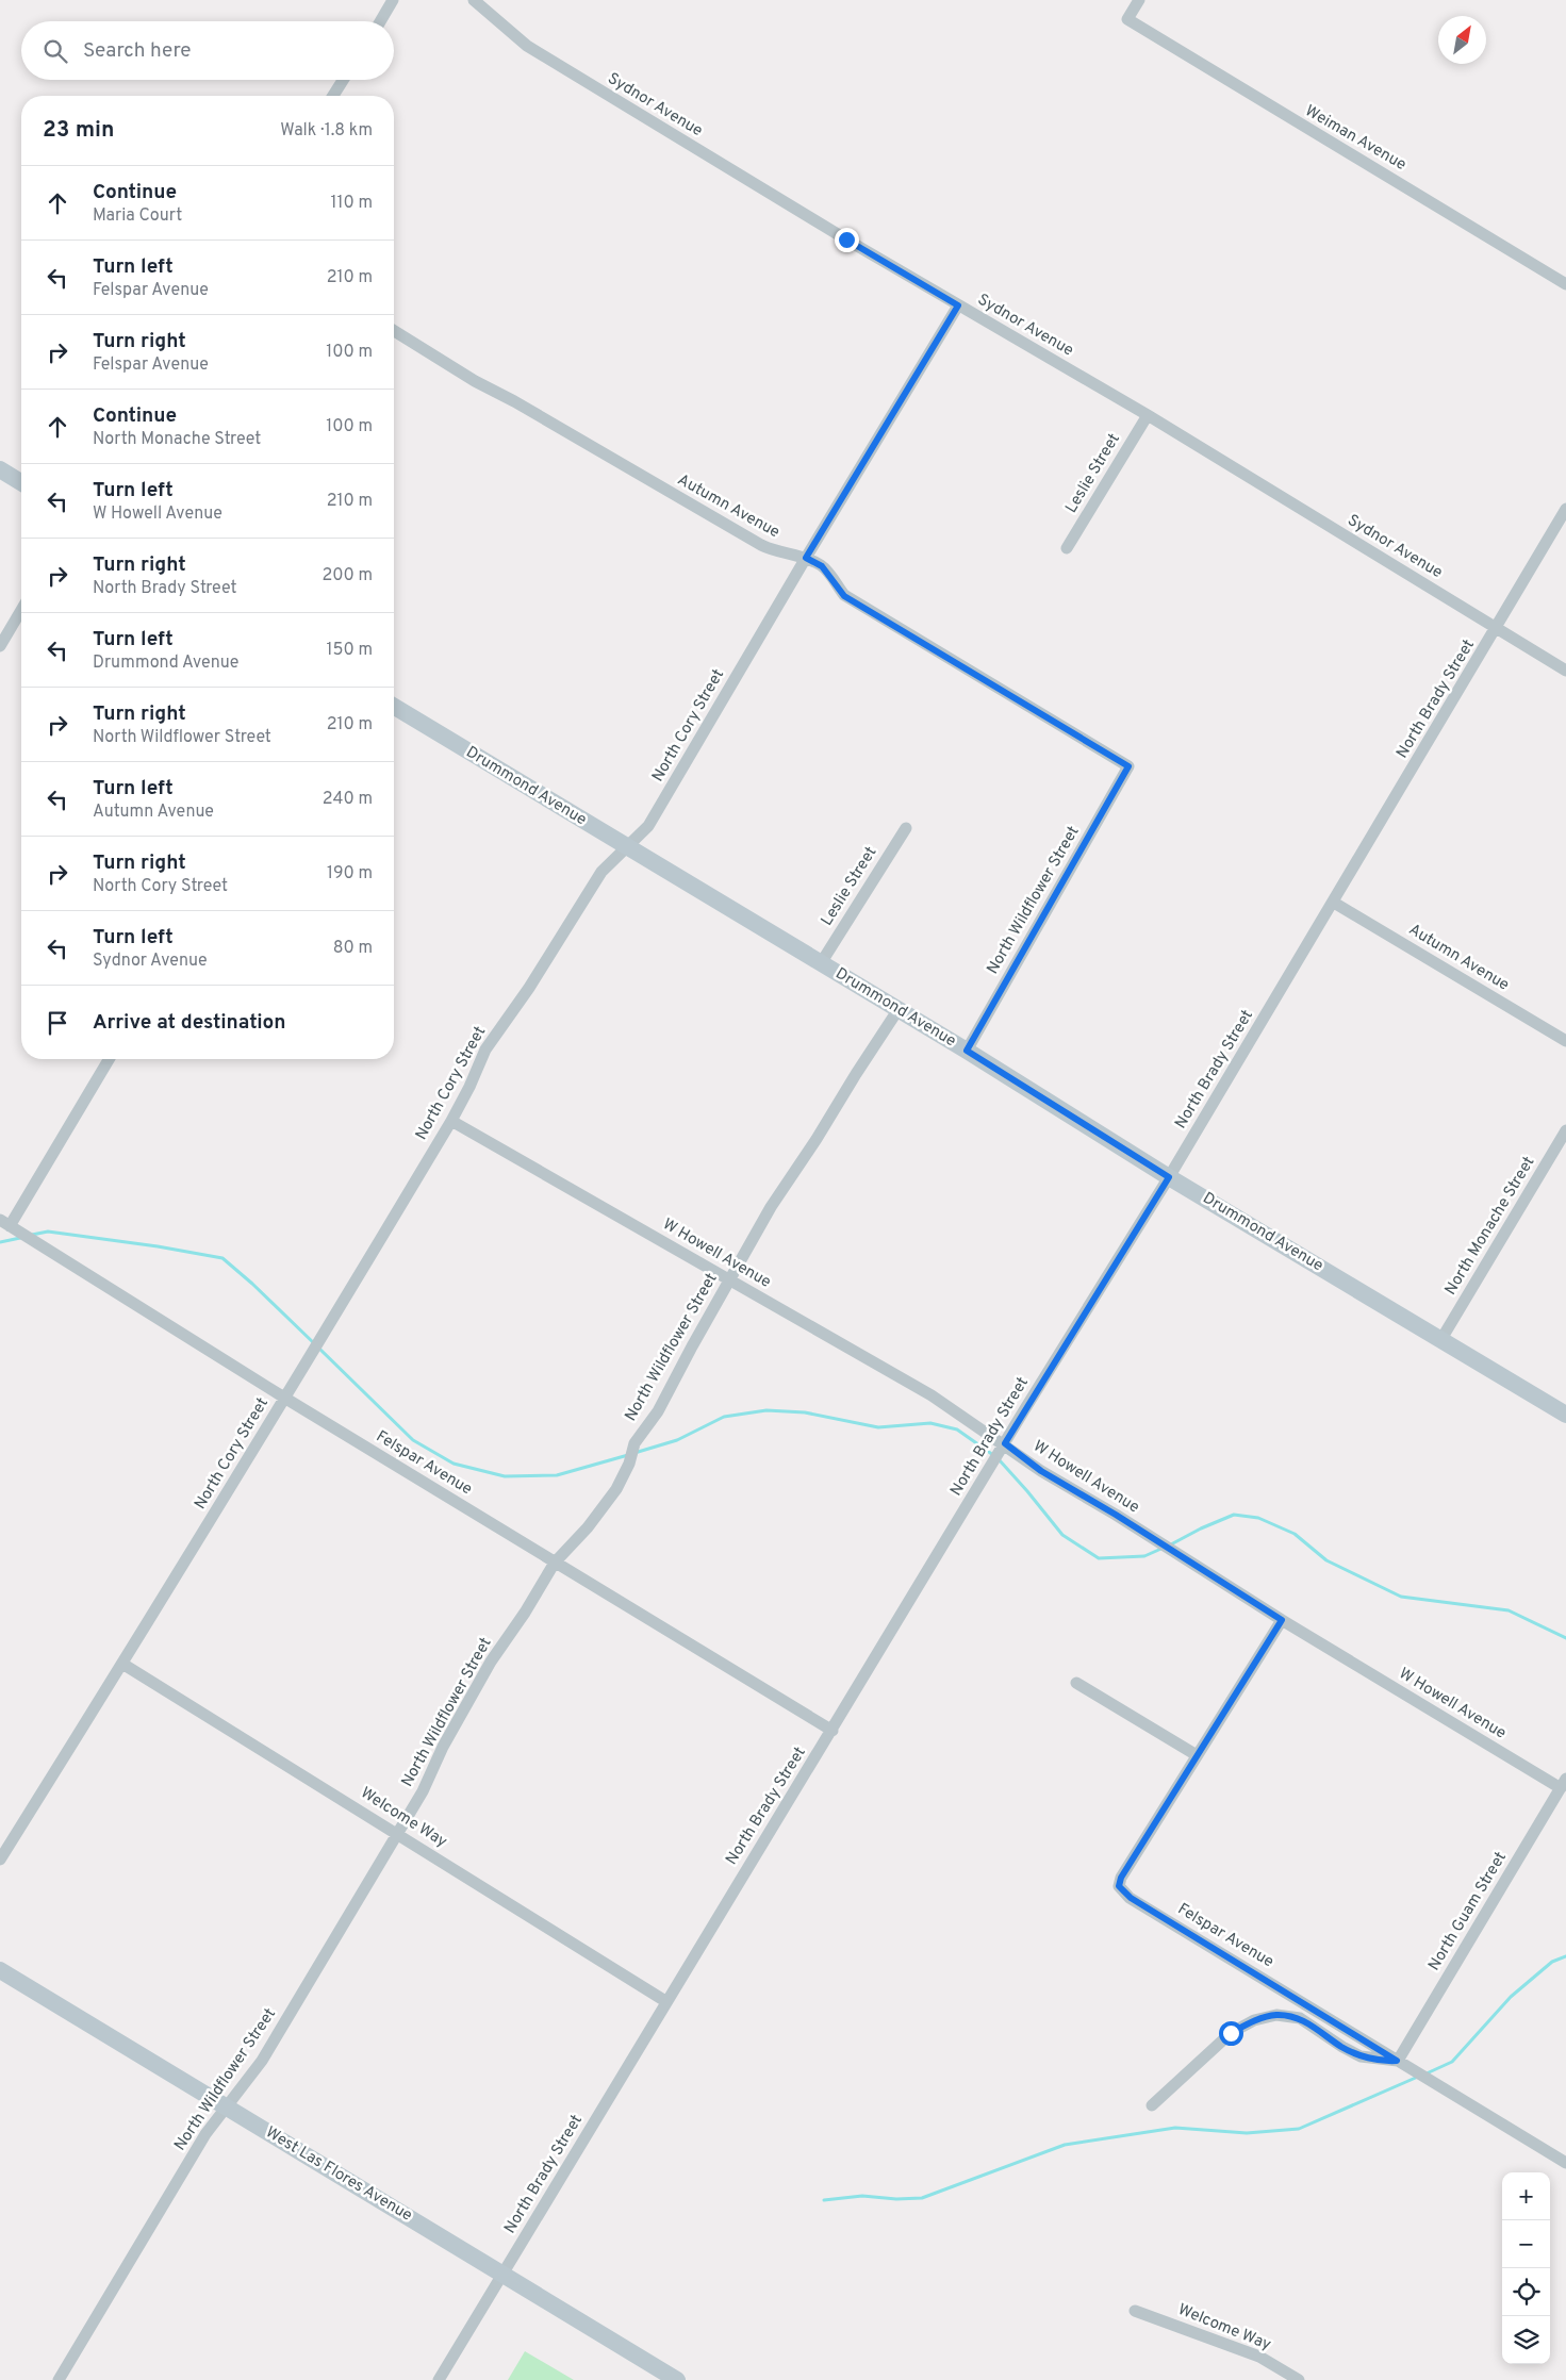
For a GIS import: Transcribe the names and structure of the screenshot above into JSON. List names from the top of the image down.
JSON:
{
  "streets": {
    "street": [
      "Sydnor Avenue",
      "Weiman Avenue",
      "Leslie Street",
      "Autumn Avenue",
      "North Brady Street",
      "North Cory Street",
      "Drummond Avenue",
      "North Wildflower Street",
      "North Monache Street",
      "W Howell Avenue",
      "Felspar Avenue",
      "Welcome Way",
      "North Guam Street",
      "West Las Flores Avenue"
    ]
  },
  "crossings": [
    ["Sydnor Avenue", "Leslie Street"],
    ["Sydnor Avenue", "North Brady Street"],
    ["Sydnor Avenue", "North Cory Street"],
    ["Leslie Street", "Drummond Avenue"],
    ["Autumn Avenue", "North Brady Street"],
    ["Autumn Avenue", "North Cory Street"],
    ["Autumn Avenue", "North Wildflower Street"],
    ["North Brady Street", "Drummond Avenue"],
    ["North Brady Street", "W Howell Avenue"],
    ["North Brady Street", "Felspar Avenue"],
    ["North Brady Street", "Welcome Way"],
    ["North Brady Street", "West Las Flores Avenue"],
    ["North Cory Street", "Drummond Avenue"],
    ["North Cory Street", "W Howell Avenue"],
    ["North Cory Street", "Felspar Avenue"],
    ["North Cory Street", "Welcome Way"],
    ["Drummond Avenue", "North Wildflower Street"],
    ["Drummond Avenue", "North Monache Street"],
    ["North Wildflower Street", "W Howell Avenue"],
    ["North Wildflower Street", "Felspar Avenue"],
    ["North Wildflower Street", "Welcome Way"],
    ["North Wildflower Street", "West Las Flores Avenue"],
    ["W Howell Avenue", "North Guam Street"],
    ["Felspar Avenue", "North Guam Street"]
  ],
  "north": "top right",
  "page": {
    "search": "Search here",
    "heading": ["23 min", "Walk · 1.8 km"],
    "list": [
      ["Continue", "Maria Court", "110 m"],
      ["Turn left", "Felspar Avenue", "210 m"],
      ["Turn right", "Felspar Avenue", "100 m"],
      ["Continue", "North Monache Street", "100 m"],
      ["Turn left", "W Howell Avenue", "210 m"],
      ["Turn right", "North Brady Street", "200 m"],
      ["Turn left", "Drummond Avenue", "150 m"],
      ["Turn right", "North Wildflower Street", "210 m"],
      ["Turn left", "Autumn Avenue", "240 m"],
      ["Turn right", "North Cory Street", "190 m"],
      ["Turn left", "Sydnor Avenue", "80 m"],
      "Arrive at destination"
    ],
    "map_buttons": ["+", "−"]
  }
}
